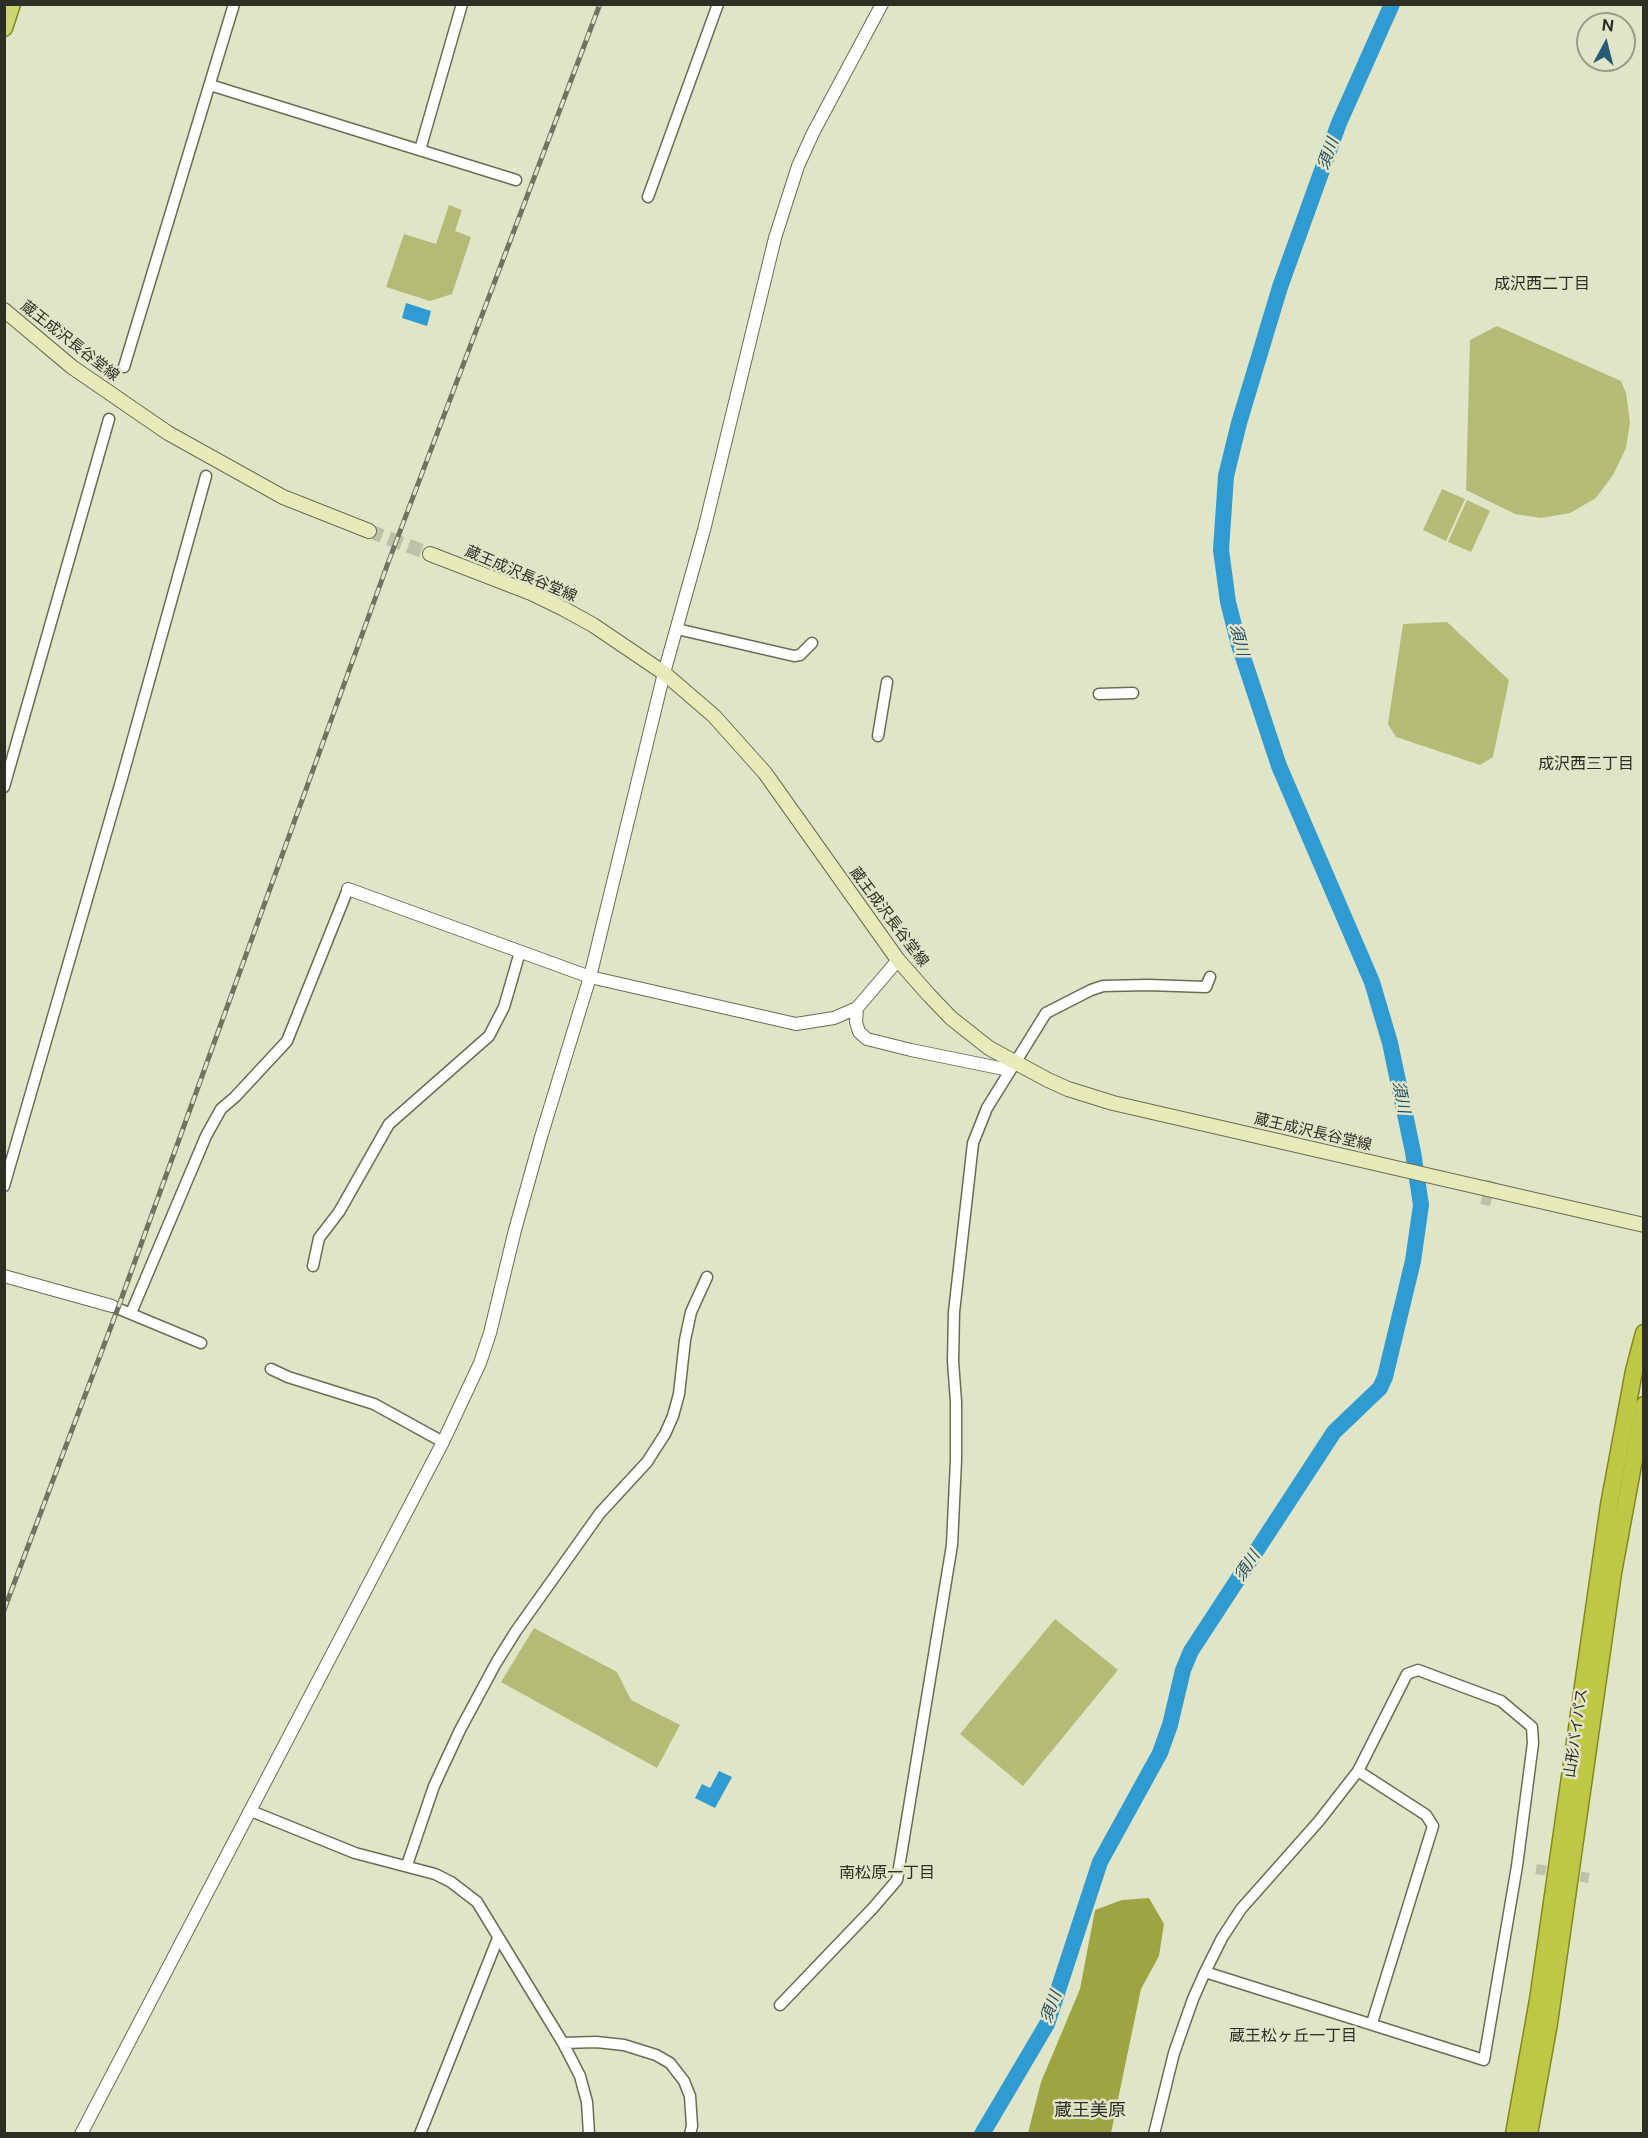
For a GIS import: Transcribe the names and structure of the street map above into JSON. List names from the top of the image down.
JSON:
{
  "streets": {
    "highway": ["山形バイパス"],
    "main road": ["蔵王成沢長谷堂線"]
  },
  "districts": [
    "成沢西二丁目",
    "成沢西三丁目",
    "南松原一丁目",
    "蔵王松ヶ丘一丁目",
    "蔵王美原"
  ],
  "water": ["須川"],
  "north": "top"
}
